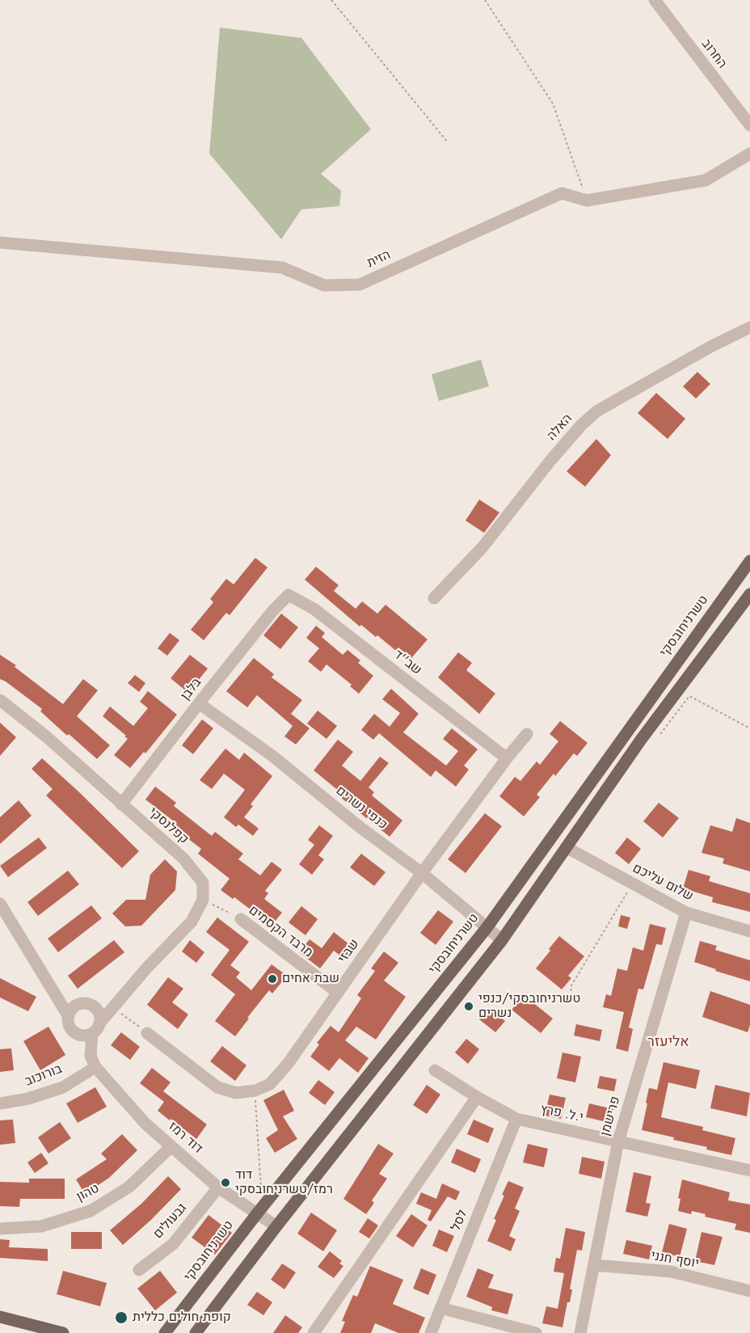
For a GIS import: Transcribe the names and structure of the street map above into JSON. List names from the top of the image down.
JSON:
{
  "streets": {
    "main road": ["טשרניחובסקי"],
    "street": [
      "החרוב",
      "הזית",
      "האלה",
      "שב''ד",
      "בלבן",
      "כנפי נשרים",
      "קפלנסקי",
      "שלום עליכם",
      "מרבד הקסמים",
      "שבזי",
      "בורוכוב",
      "י.ל. פרץ",
      "פרישמן",
      "דוד רמז",
      "טהון",
      "לסל",
      "גבעולים",
      "יוסף חנני"
    ]
  },
  "crossings": [
    ["טשרניחובסקי", "כנפי נשרים"],
    ["טשרניחובסקי", "דוד רמז"],
    ["שב''ד", "בלבן"],
    ["שב''ד", "שבזי"],
    ["בלבן", "כנפי נשרים"],
    ["בלבן", "קפלנסקי"],
    ["כנפי נשרים", "שבזי"],
    ["קפלנסקי", "מרבד הקסמים"],
    ["שלום עליכם", "פרישמן"],
    ["מרבד הקסמים", "שבזי"],
    ["בורוכוב", "דוד רמז"],
    ["י.ל. פרץ", "פרישמן"],
    ["י.ל. פרץ", "לסל"],
    ["פרישמן", "יוסף חנני"],
    ["דוד רמז", "טהון"],
    ["דוד רמז", "גבעולים"]
  ],
  "districts": ["אליעזר"],
  "places": [
    "שבת אחים",
    "טשרניחובסקי/כנפי נשרים",
    "דוד רמז/טשרניחובסקי",
    "קופת חולים כללית"
  ]
}
